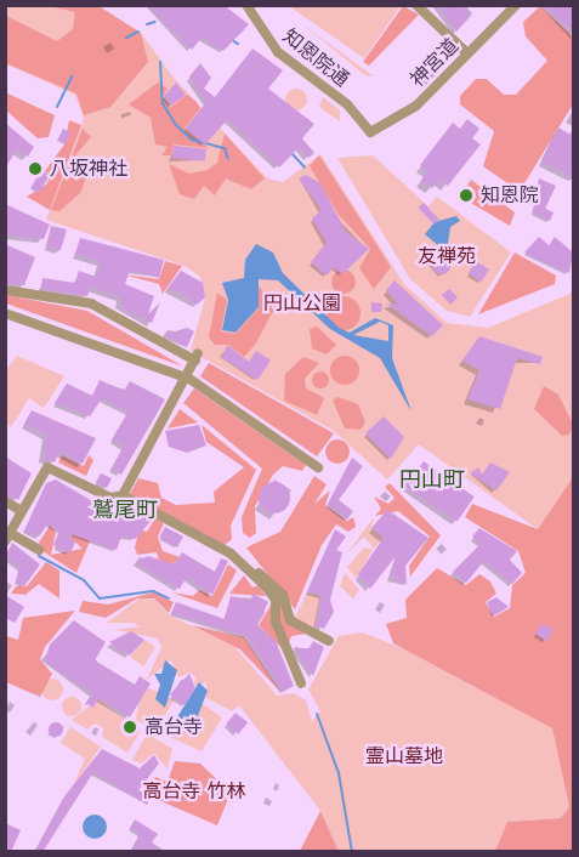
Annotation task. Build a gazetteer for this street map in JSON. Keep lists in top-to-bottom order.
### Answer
{
  "streets": {
    "street": ["知恩院通", "神宮道"]
  },
  "crossings": [
    ["知恩院通", "神宮道"]
  ],
  "districts": ["円山町", "鷲尾町"],
  "parks": [
    "友禅苑",
    "円山公園",
    "霊山墓地",
    "高台寺 竹林"
  ],
  "places": ["八坂神社", "知恩院", "高台寺"]
}
